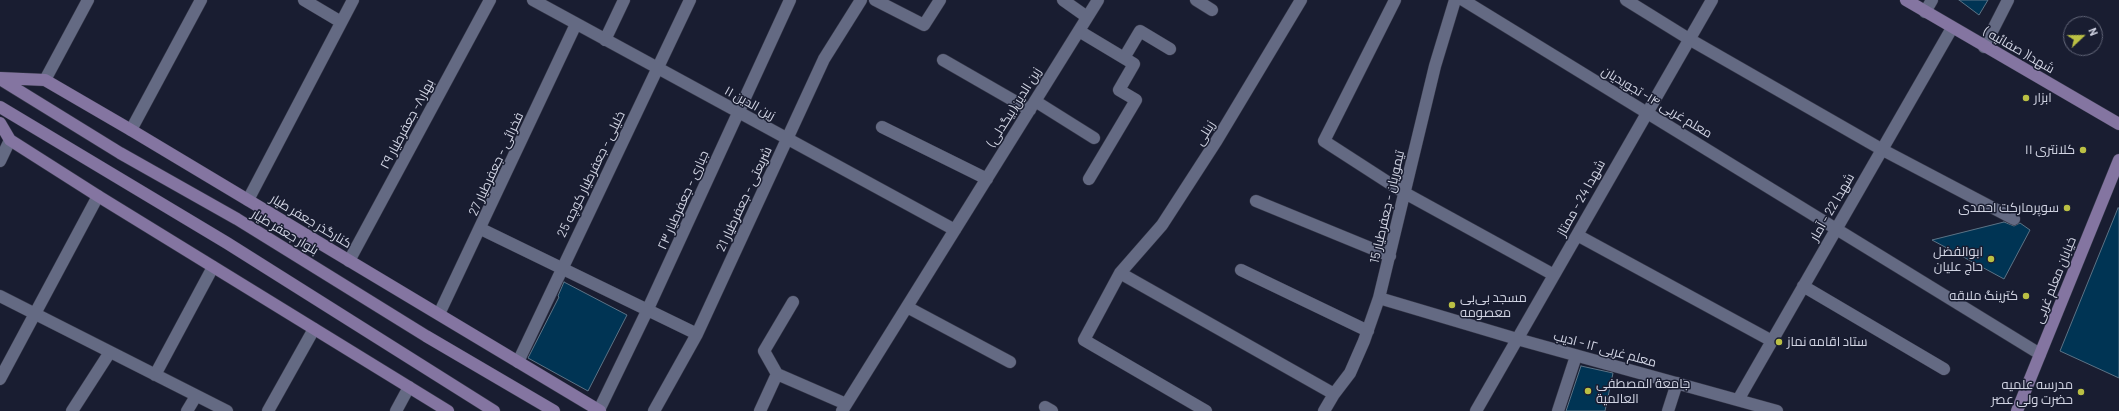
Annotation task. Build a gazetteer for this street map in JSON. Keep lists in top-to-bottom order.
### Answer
{
  "streets": {
    "main road": [
      "شهدا( صفائیه )",
      "کنارگذر جعفر طیار",
      "بلوار جعفر طیار",
      "خیابان معلم غربی"
    ],
    "street": [
      "معلم غربی ۱۴- تجویدیان",
      "زین الدین ۱۱",
      "زین الدین(بیگدلی)",
      "بهار۸- جعفرطیار ۲۹",
      "زینلی",
      "فخرائی - جعفرطیار 27",
      "خلیلی - جعفرطیار کوچه 25",
      "شهدا 24 - ممتاز",
      "شریعتی - جعفرطیار 21",
      "جباری - جعفرطیار ۲۳",
      "تیموریان - جعفرطیار 15",
      "شهدا 22 - آمار",
      "معلم غربی ۱۲ - ادیب"
    ]
  },
  "crossings": [
    ["شهدا( صفائیه )", "شهدا 22 - آمار"],
    ["معلم غربی ۱۴- تجویدیان", "شهدا 24 - ممتاز"],
    ["معلم غربی ۱۴- تجویدیان", "شهدا 22 - آمار"],
    ["معلم غربی ۱۴- تجویدیان", "خیابان معلم غربی"],
    ["زین الدین ۱۱", "زین الدین(بیگدلی)"],
    ["زین الدین ۱۱", "فخرائی - جعفرطیار 27"],
    ["زین الدین ۱۱", "خلیلی - جعفرطیار کوچه 25"],
    ["زین الدین ۱۱", "شریعتی - جعفرطیار 21"],
    ["زین الدین ۱۱", "جباری - جعفرطیار ۲۳"],
    ["بهار۸- جعفرطیار ۲۹", "کنارگذر جعفر طیار"],
    ["فخرائی - جعفرطیار 27", "کنارگذر جعفر طیار"],
    ["خلیلی - جعفرطیار کوچه 25", "کنارگذر جعفر طیار"],
    ["شهدا 24 - ممتاز", "معلم غربی ۱۲ - ادیب"],
    ["جباری - جعفرطیار ۲۳", "کنارگذر جعفر طیار"],
    ["تیموریان - جعفرطیار 15", "معلم غربی ۱۲ - ادیب"],
    ["شهدا 22 - آمار", "معلم غربی ۱۲ - ادیب"],
    ["کنارگذر جعفر طیار", "بلوار جعفر طیار"]
  ],
  "places": [
    "ابزار",
    "کلانتری ۱۱",
    "سوپرمارکت احمدی",
    "ابوالفضل حاج علیان",
    "کترینگ ملاقه",
    "مسجد بی‌بی معصومه",
    "ستاد اقامه نماز",
    "جامعة المصطفی العالمیة",
    "مدرسه علمیه حضرت ولی عصر"
  ],
  "north": "right"
}
